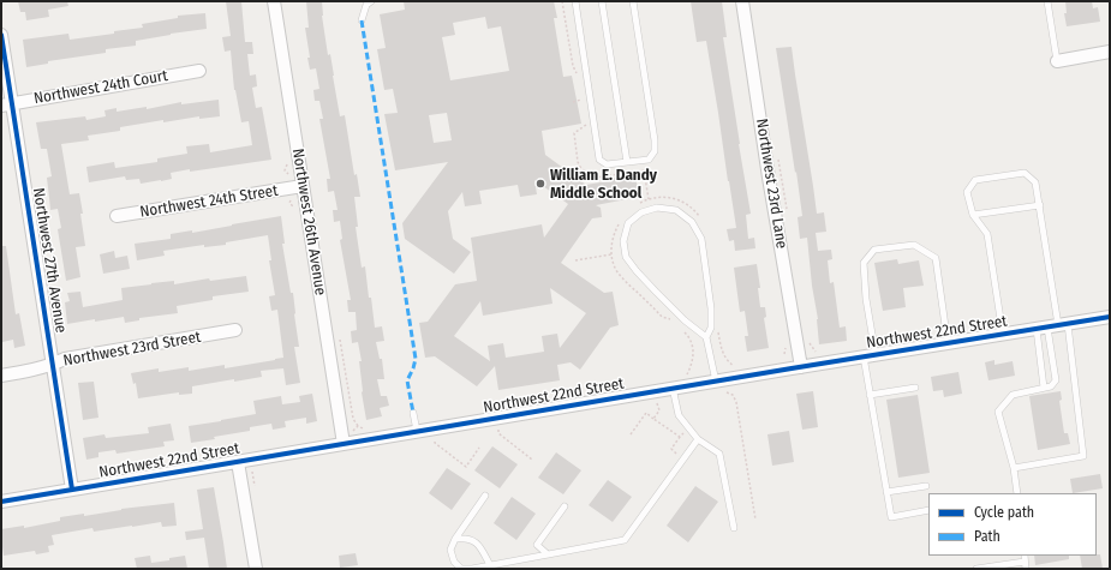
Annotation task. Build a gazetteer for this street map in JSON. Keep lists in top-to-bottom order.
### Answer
{
  "streets": {
    "street": [
      "Northwest 24th Court",
      "Northwest 23rd Lane",
      "Northwest 24th Street",
      "Northwest 26th Avenue",
      "Northwest 27th Avenue",
      "Northwest 22nd Street",
      "Northwest 23rd Street"
    ]
  },
  "crossings": [
    ["Northwest 24th Court", "Northwest 27th Avenue"],
    ["Northwest 23rd Lane", "Northwest 22nd Street"],
    ["Northwest 24th Street", "Northwest 26th Avenue"],
    ["Northwest 26th Avenue", "Northwest 22nd Street"],
    ["Northwest 27th Avenue", "Northwest 22nd Street"],
    ["Northwest 27th Avenue", "Northwest 23rd Street"]
  ],
  "places": ["William E. Dandy Middle School"],
  "legend": ["Cycle path", "Path"]
}
